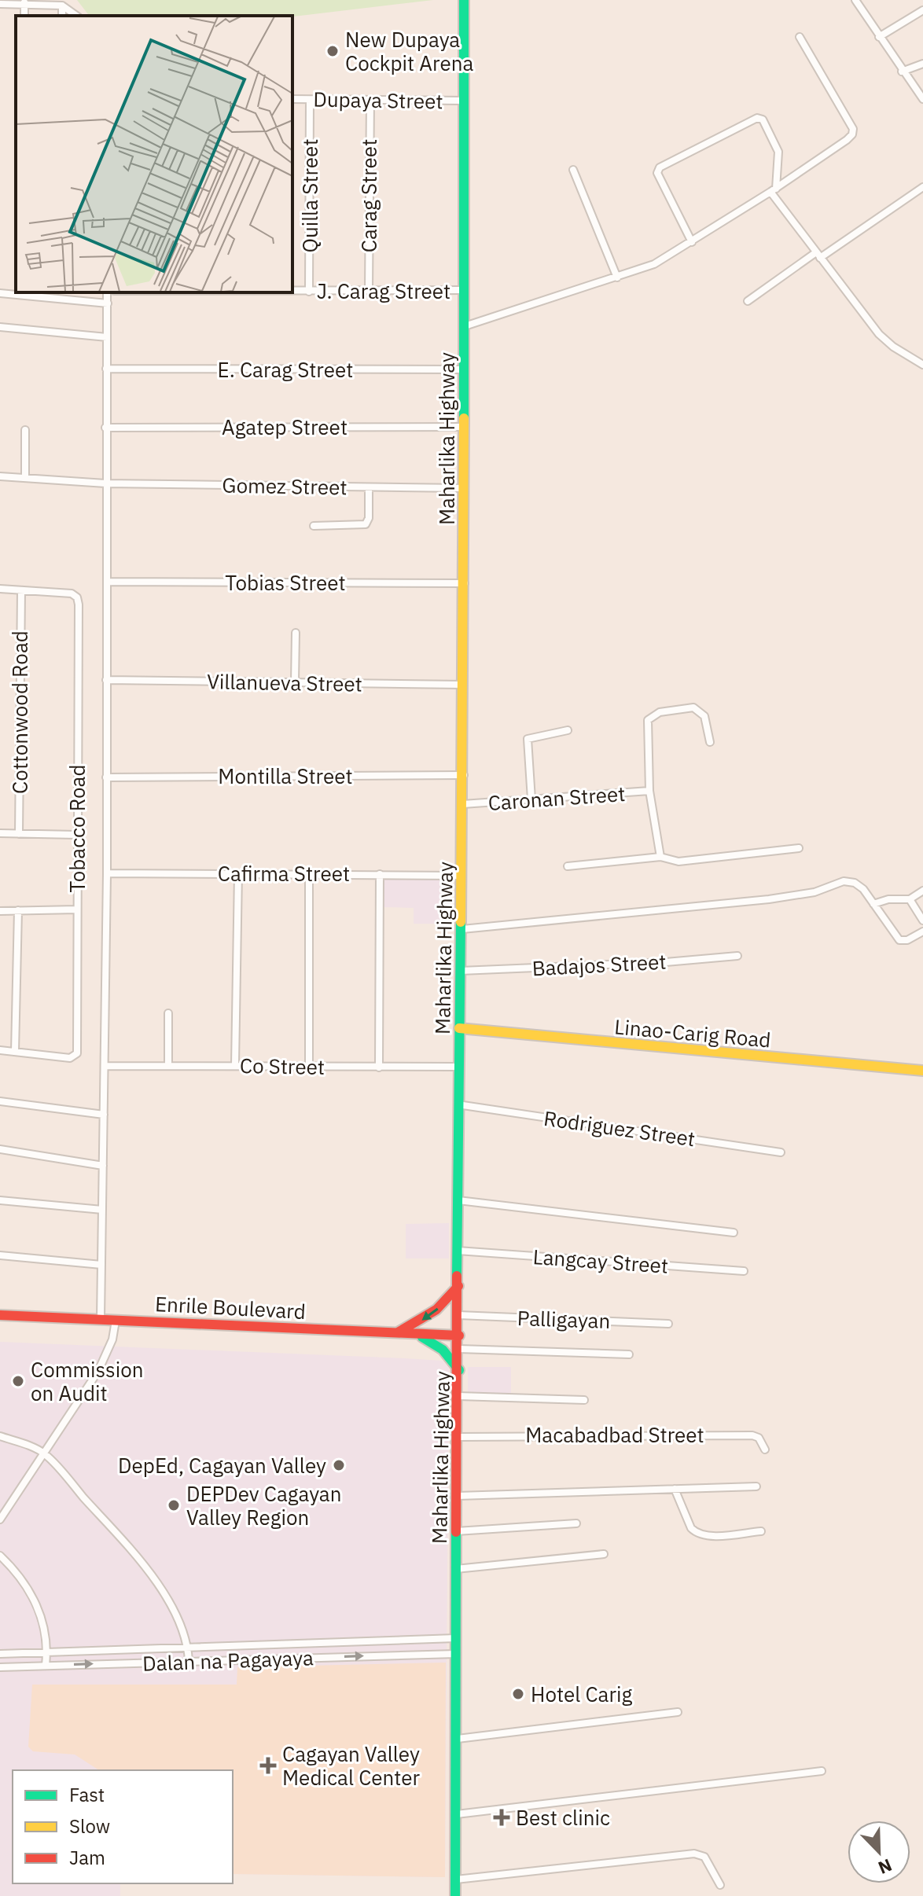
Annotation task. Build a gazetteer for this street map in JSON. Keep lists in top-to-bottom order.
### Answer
{
  "streets": {
    "main road": ["Maharlika Highway", "Linao-Carig Road", "Enrile Boulevard"],
    "street": [
      "Dupaya Street",
      "Quilla Street",
      "Carag Street",
      "J. Carag Street",
      "E. Carag Street",
      "Agatep Street",
      "Gomez Street",
      "Tobias Street",
      "Villanueva Street",
      "Cottonwood Road",
      "Montilla Street",
      "Caronan Street",
      "Tobacco Road",
      "Cafirma Street",
      "Badajos Street",
      "Co Street",
      "Rodriguez Street",
      "Langcay Street",
      "Palligayan",
      "Macabadbad Street",
      "Dalan na Pagayaya"
    ]
  },
  "crossings": [
    ["Dupaya Street", "Quilla Street"],
    ["Dupaya Street", "Carag Street"],
    ["Dupaya Street", "Maharlika Highway"],
    ["Quilla Street", "J. Carag Street"],
    ["Carag Street", "J. Carag Street"],
    ["J. Carag Street", "Maharlika Highway"],
    ["E. Carag Street", "Maharlika Highway"],
    ["Agatep Street", "Maharlika Highway"],
    ["Maharlika Highway", "Gomez Street"],
    ["Maharlika Highway", "Tobias Street"],
    ["Maharlika Highway", "Villanueva Street"],
    ["Maharlika Highway", "Montilla Street"],
    ["Maharlika Highway", "Caronan Street"],
    ["Maharlika Highway", "Cafirma Street"],
    ["Maharlika Highway", "Badajos Street"],
    ["Maharlika Highway", "Linao-Carig Road"],
    ["Maharlika Highway", "Co Street"],
    ["Maharlika Highway", "Rodriguez Street"],
    ["Maharlika Highway", "Langcay Street"],
    ["Maharlika Highway", "Enrile Boulevard"],
    ["Maharlika Highway", "Palligayan"],
    ["Maharlika Highway", "Macabadbad Street"],
    ["Maharlika Highway", "Dalan na Pagayaya"],
    ["Cottonwood Road", "Tobacco Road"]
  ],
  "places": {
    "other": [
      "New Dupaya Cockpit Arena",
      "Commission on Audit",
      "DepEd, Cagayan Valley",
      "DEPDev Cagayan Valley Region",
      "Hotel Carig"
    ],
    "health": ["Cagayan Valley Medical Center", "Best clinic"]
  },
  "legend": ["Fast", "Slow", "Jam"],
  "north": "bottom right"
}
